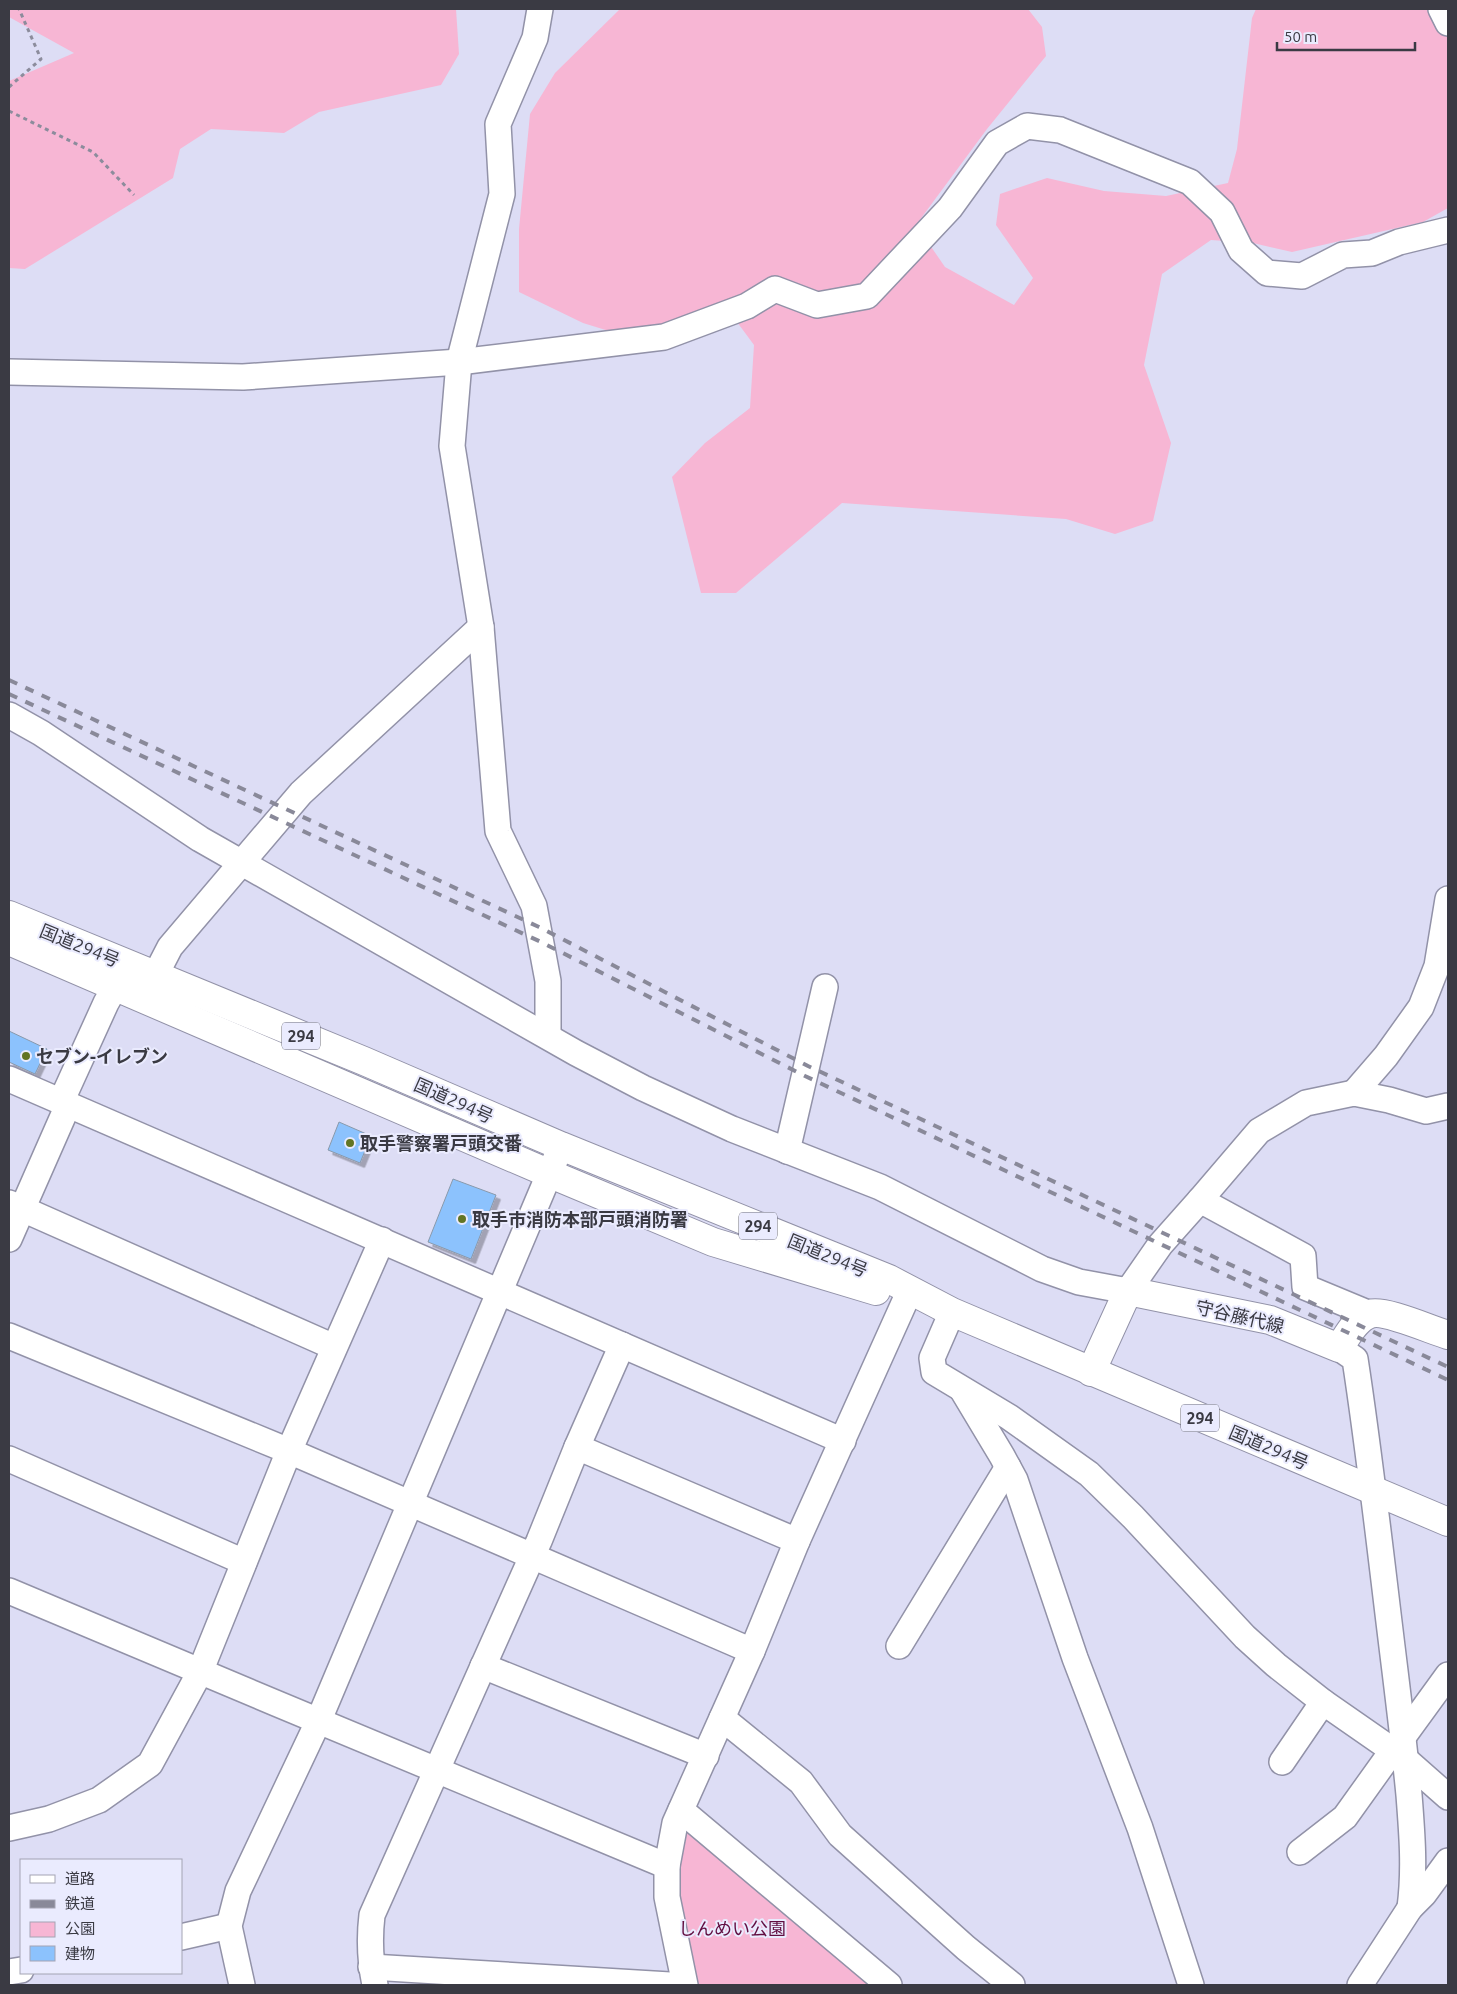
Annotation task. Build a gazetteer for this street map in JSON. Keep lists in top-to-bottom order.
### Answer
{
  "streets": {
    "main road": ["国道294号", "294", "守谷藤代線"]
  },
  "parks": ["しんめい公園"],
  "places": ["セブン-イレブン", "取手警察署戸頭交番", "取手市消防本部戸頭消防署"],
  "legend": [
    "道路",
    "鉄道",
    "公園",
    "建物"
  ],
  "scale_bar": "50 m"
}
